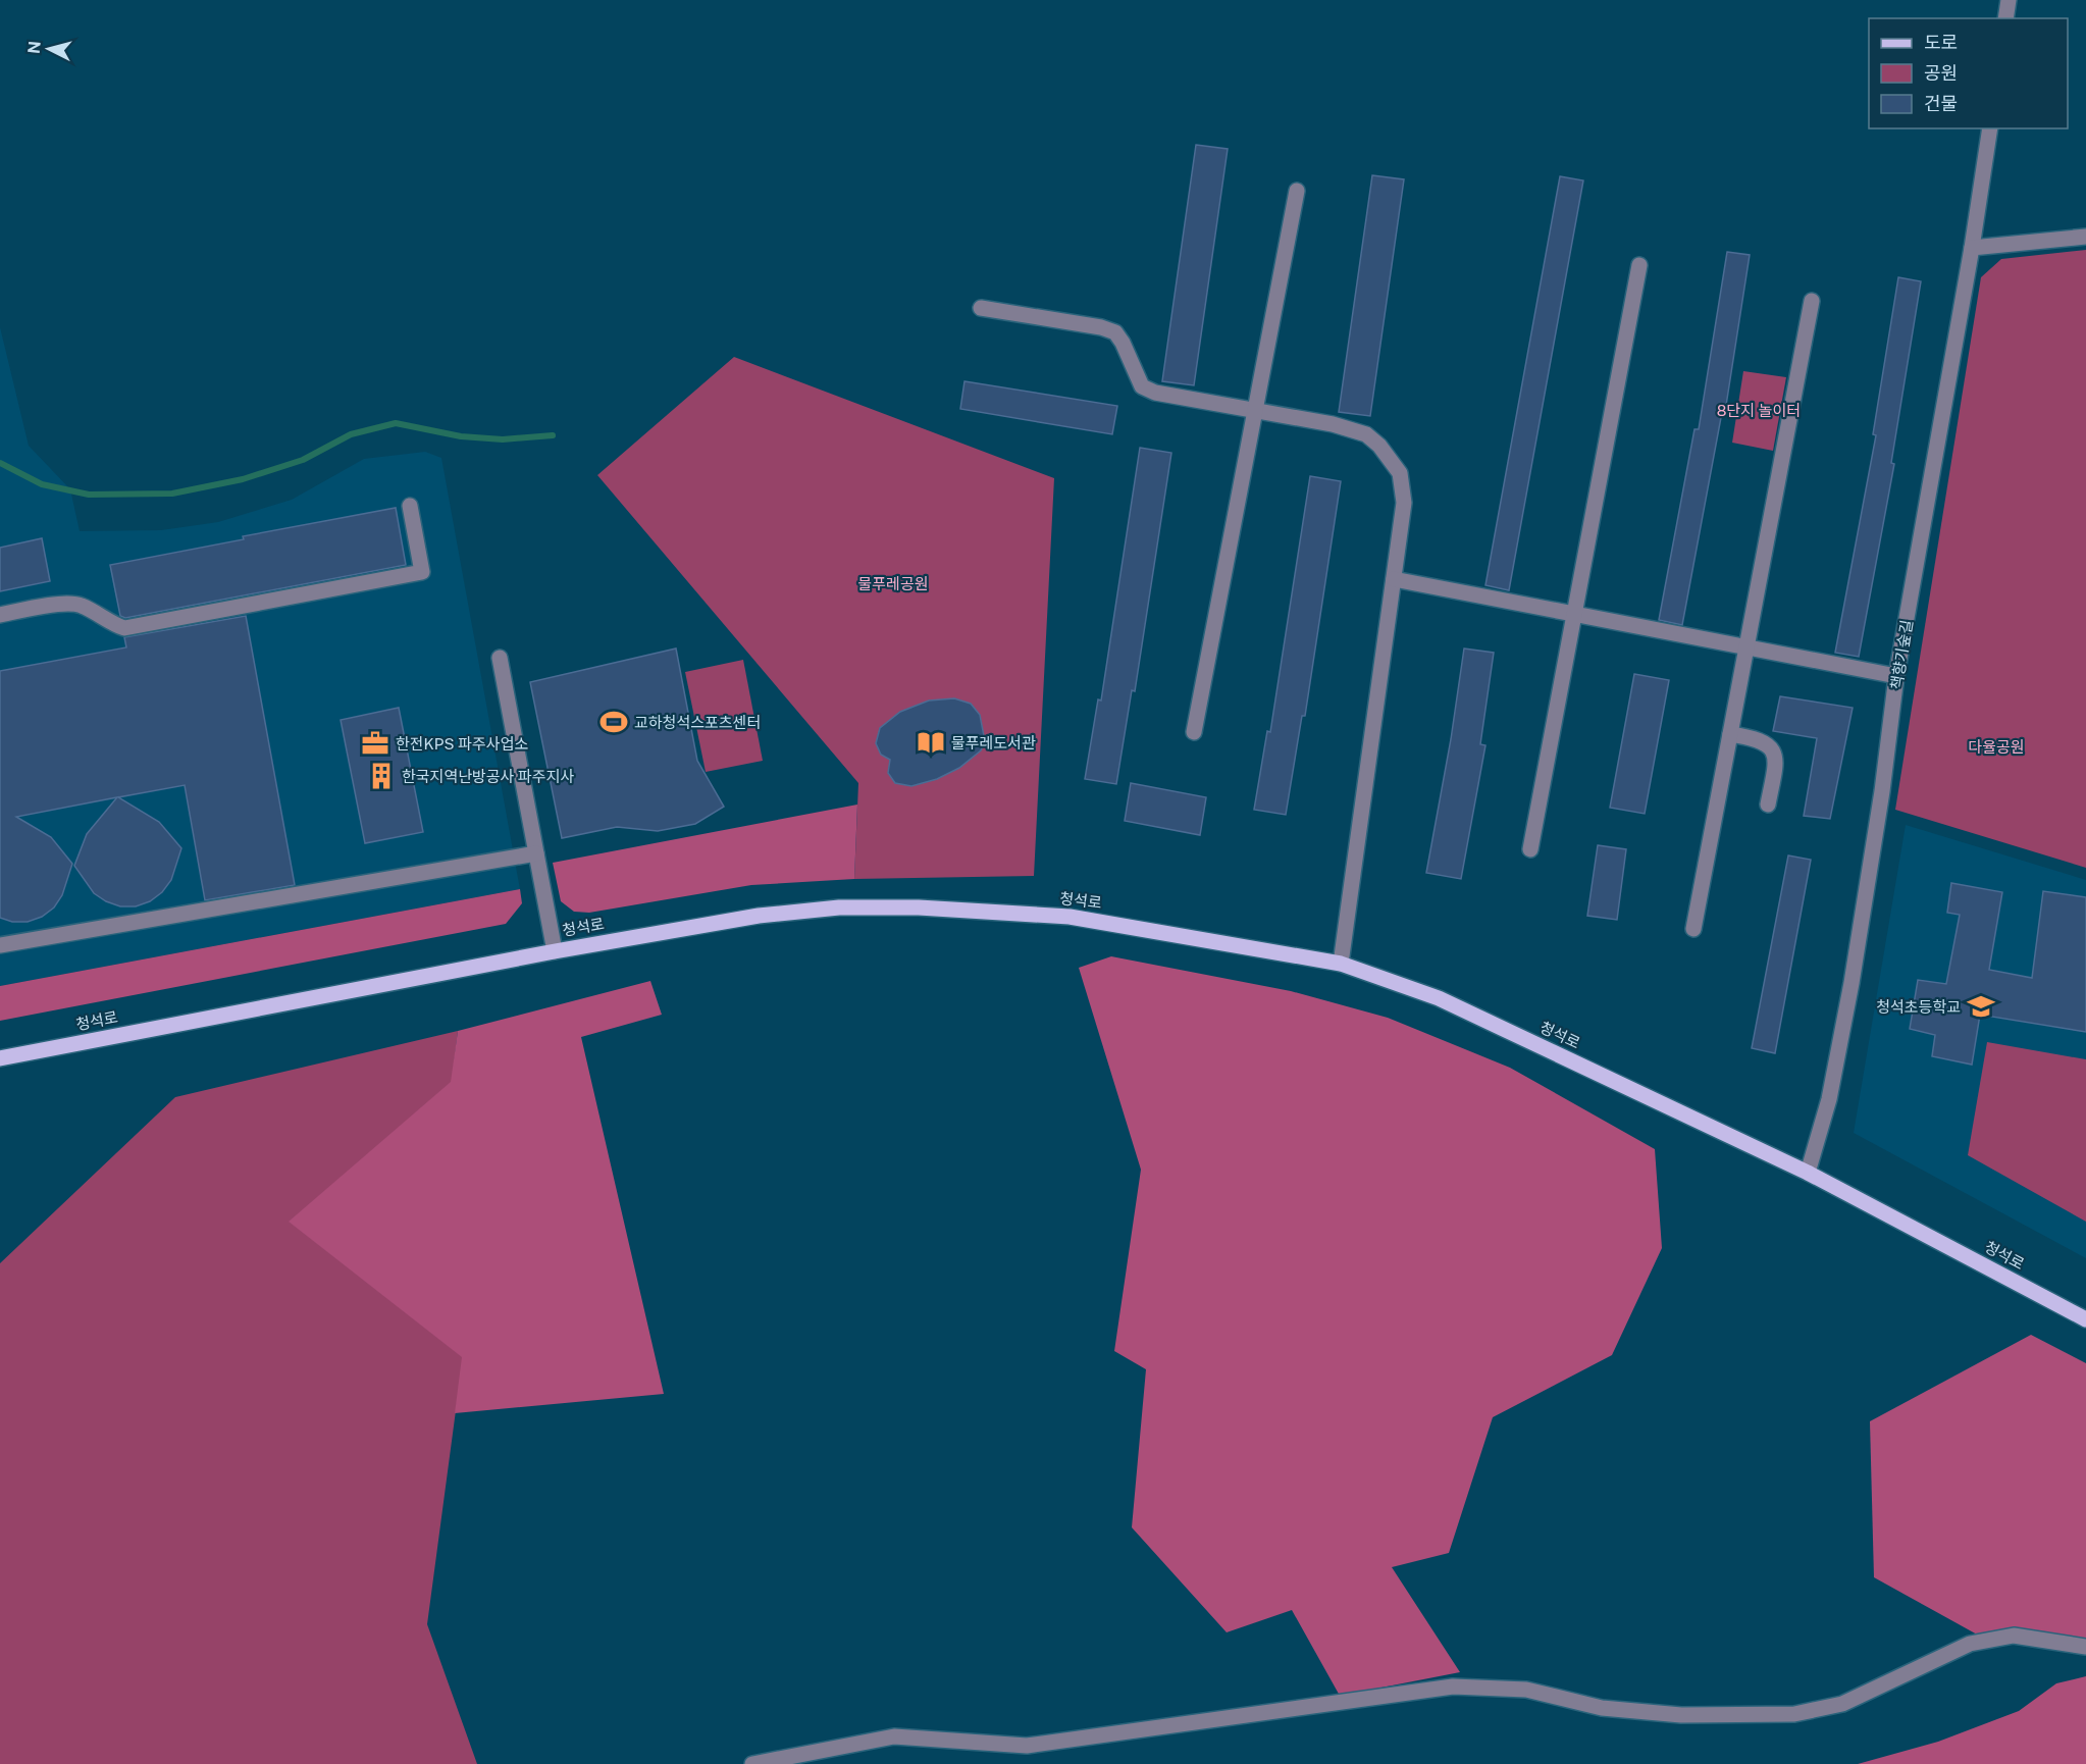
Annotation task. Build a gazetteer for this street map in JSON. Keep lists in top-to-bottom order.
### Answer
{
  "streets": {
    "main road": ["청석로"],
    "street": ["책향기숲길"]
  },
  "crossings": [
    ["책향기숲길", "청석로"]
  ],
  "parks": ["8단지 놀이터", "물푸레공원", "다율공원"],
  "places": {
    "sports": ["교하청석스포츠센터"],
    "library": ["물푸레도서관"],
    "office": ["한전KPS 파주사업소"],
    "building": ["한국지역난방공사 파주지사"],
    "school or university": ["청석초등학교"]
  },
  "legend": ["도로", "공원", "건물"],
  "north": "left"
}
